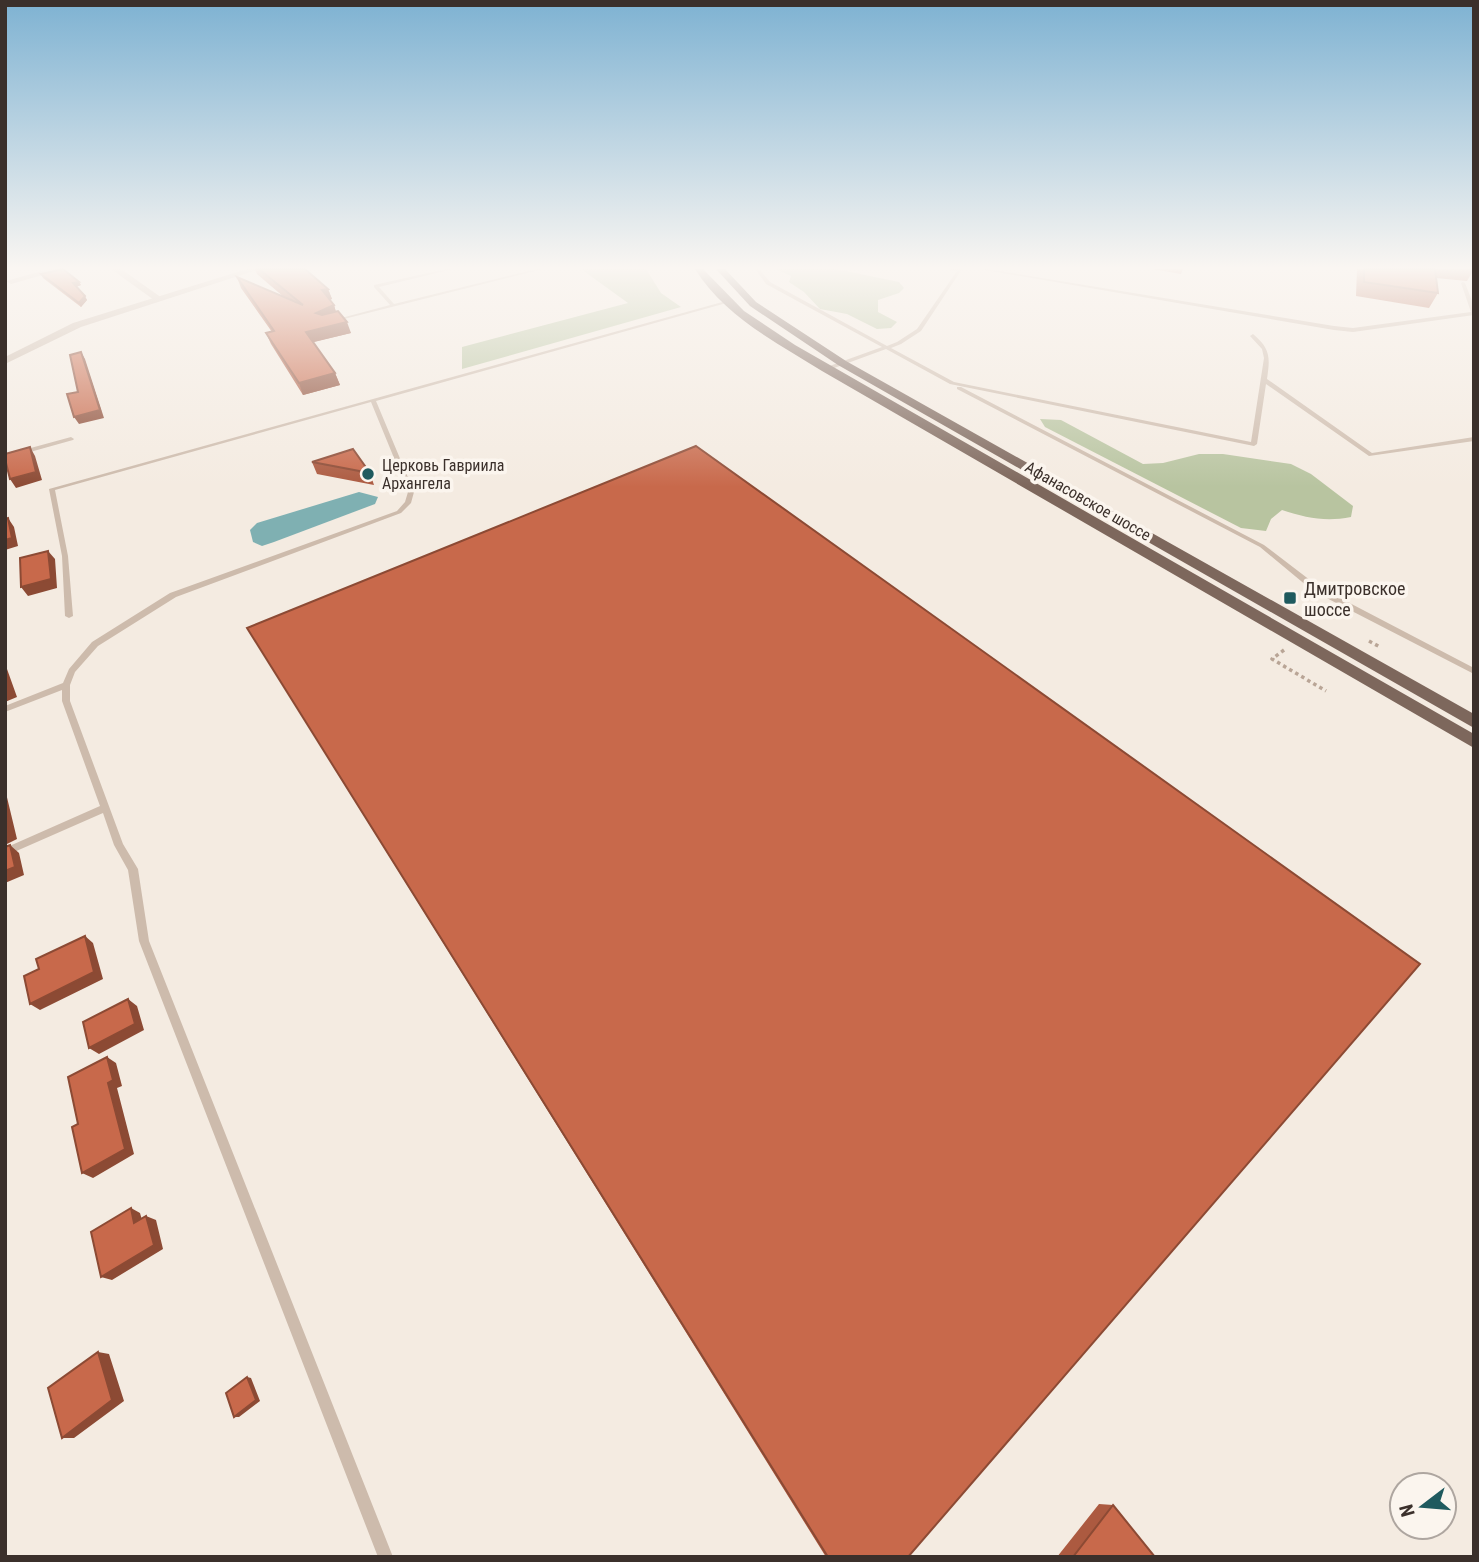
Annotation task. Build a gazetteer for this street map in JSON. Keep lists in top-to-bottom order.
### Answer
{
  "streets": {
    "main road": ["Афанасовское шоссе"]
  },
  "places": {
    "other": ["Церковь Гавриила Архангела"],
    "transit": ["Дмитровское шоссе"]
  },
  "north": "left"
}
